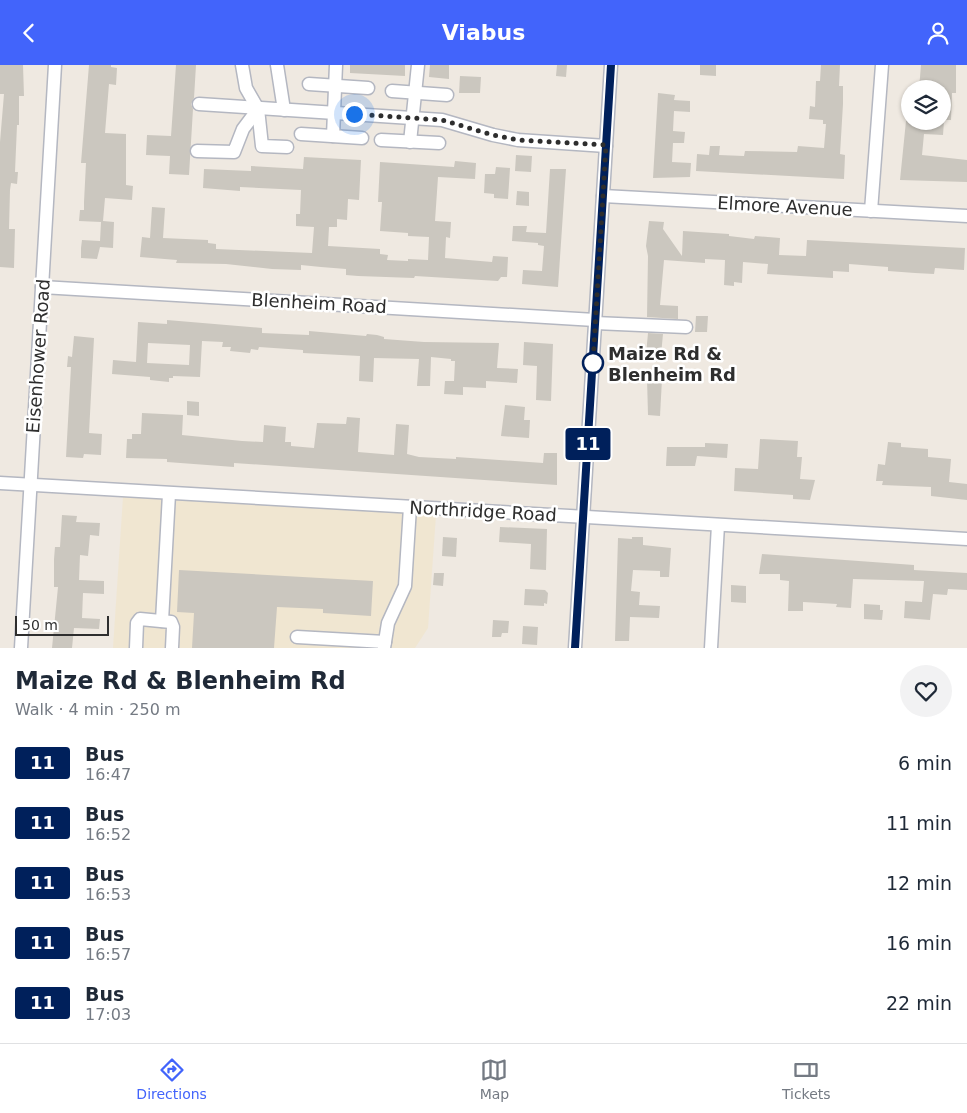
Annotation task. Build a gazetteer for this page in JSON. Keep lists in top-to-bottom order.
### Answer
{
  "streets": {
    "street": [
      "Elmore Avenue",
      "Blenheim Road",
      "Eisenhower Road",
      "Northridge Road"
    ]
  },
  "crossings": [
    ["Blenheim Road", "Eisenhower Road"],
    ["Eisenhower Road", "Northridge Road"]
  ],
  "places": ["Maize Rd & Blenheim Rd"],
  "lines": ["bus line 11"],
  "scale_bar": "50 m",
  "page": {
    "header": "Viabus",
    "on_map": "11",
    "scale": "50 m",
    "heading": ["Maize Rd & Blenheim Rd", "Walk · 4 min · 250 m"],
    "list": [
      {
        "mark": "11",
        "name": "Bus",
        "note": "16:47",
        "value": "6 min"
      },
      {
        "mark": "11",
        "name": "Bus",
        "note": "16:52",
        "value": "11 min"
      },
      {
        "mark": "11",
        "name": "Bus",
        "note": "16:53",
        "value": "12 min"
      },
      {
        "mark": "11",
        "name": "Bus",
        "note": "16:57",
        "value": "16 min"
      },
      {
        "mark": "11",
        "name": "Bus",
        "note": "17:03",
        "value": "22 min"
      }
    ],
    "tabs": ["Directions", "Map", "Tickets"]
  }
}
